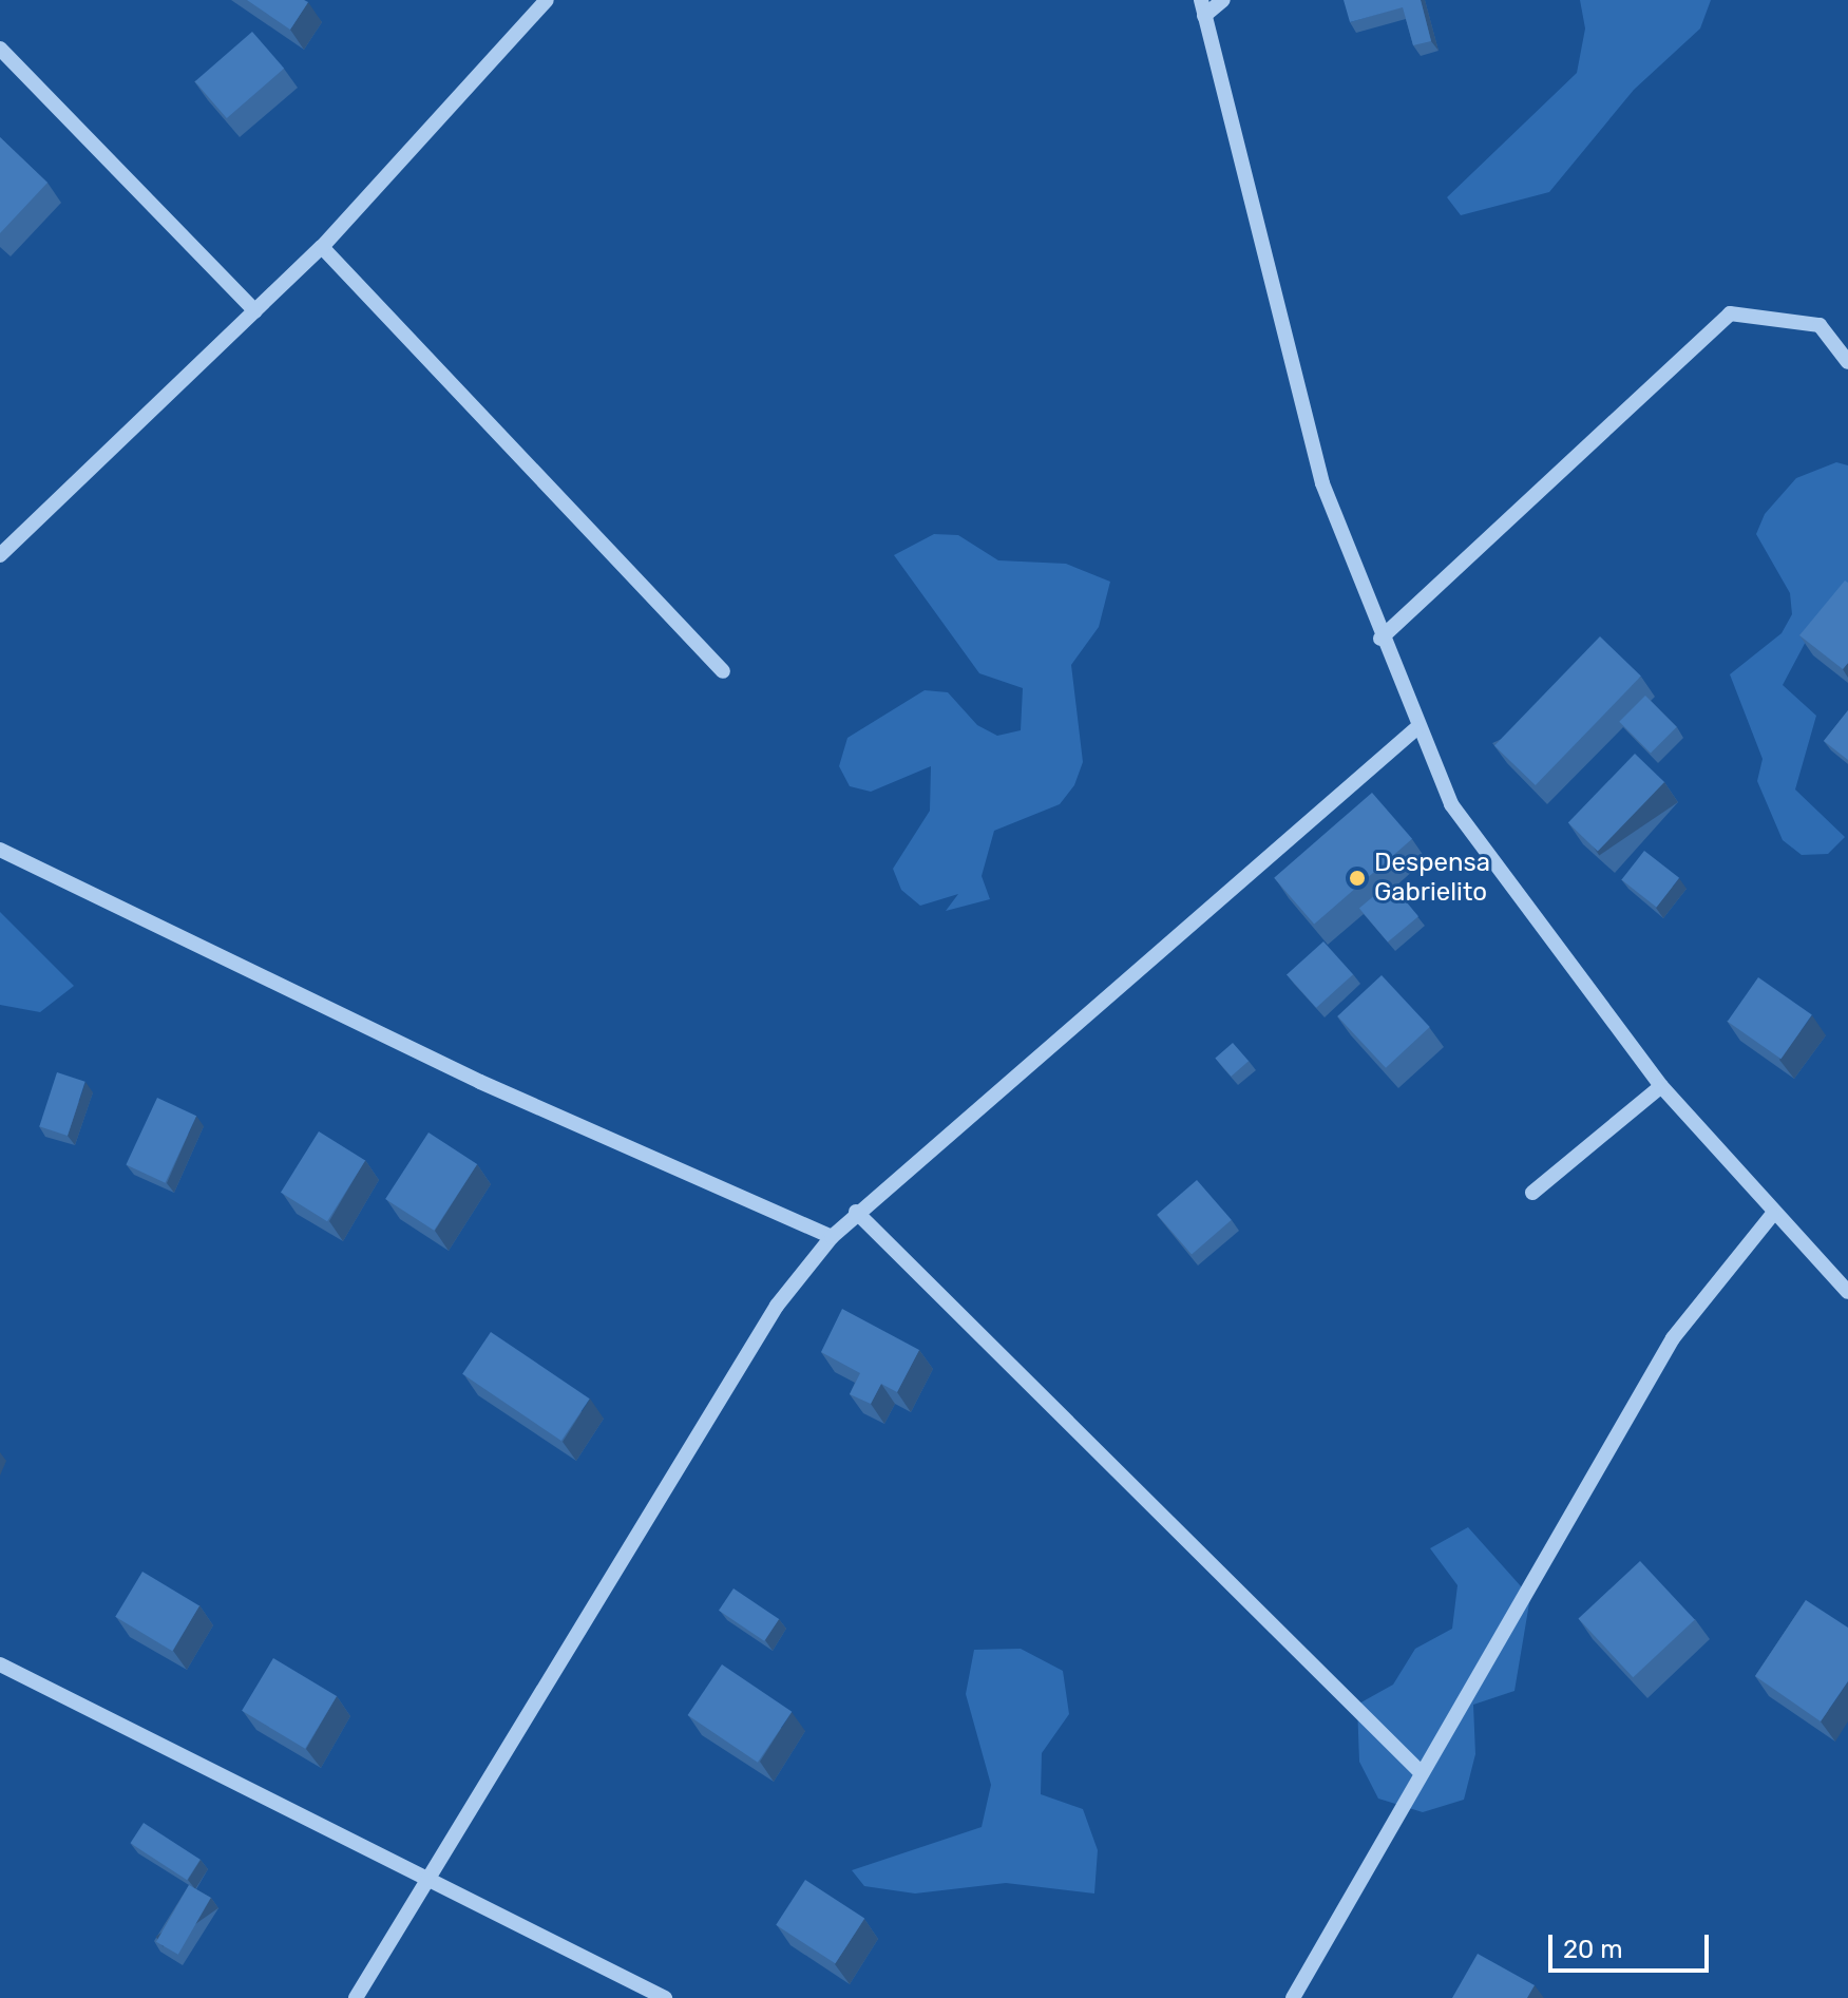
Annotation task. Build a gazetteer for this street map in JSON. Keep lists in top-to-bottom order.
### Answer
{
  "places": ["Despensa Gabrielito"],
  "scale_bar": "20 m"
}
